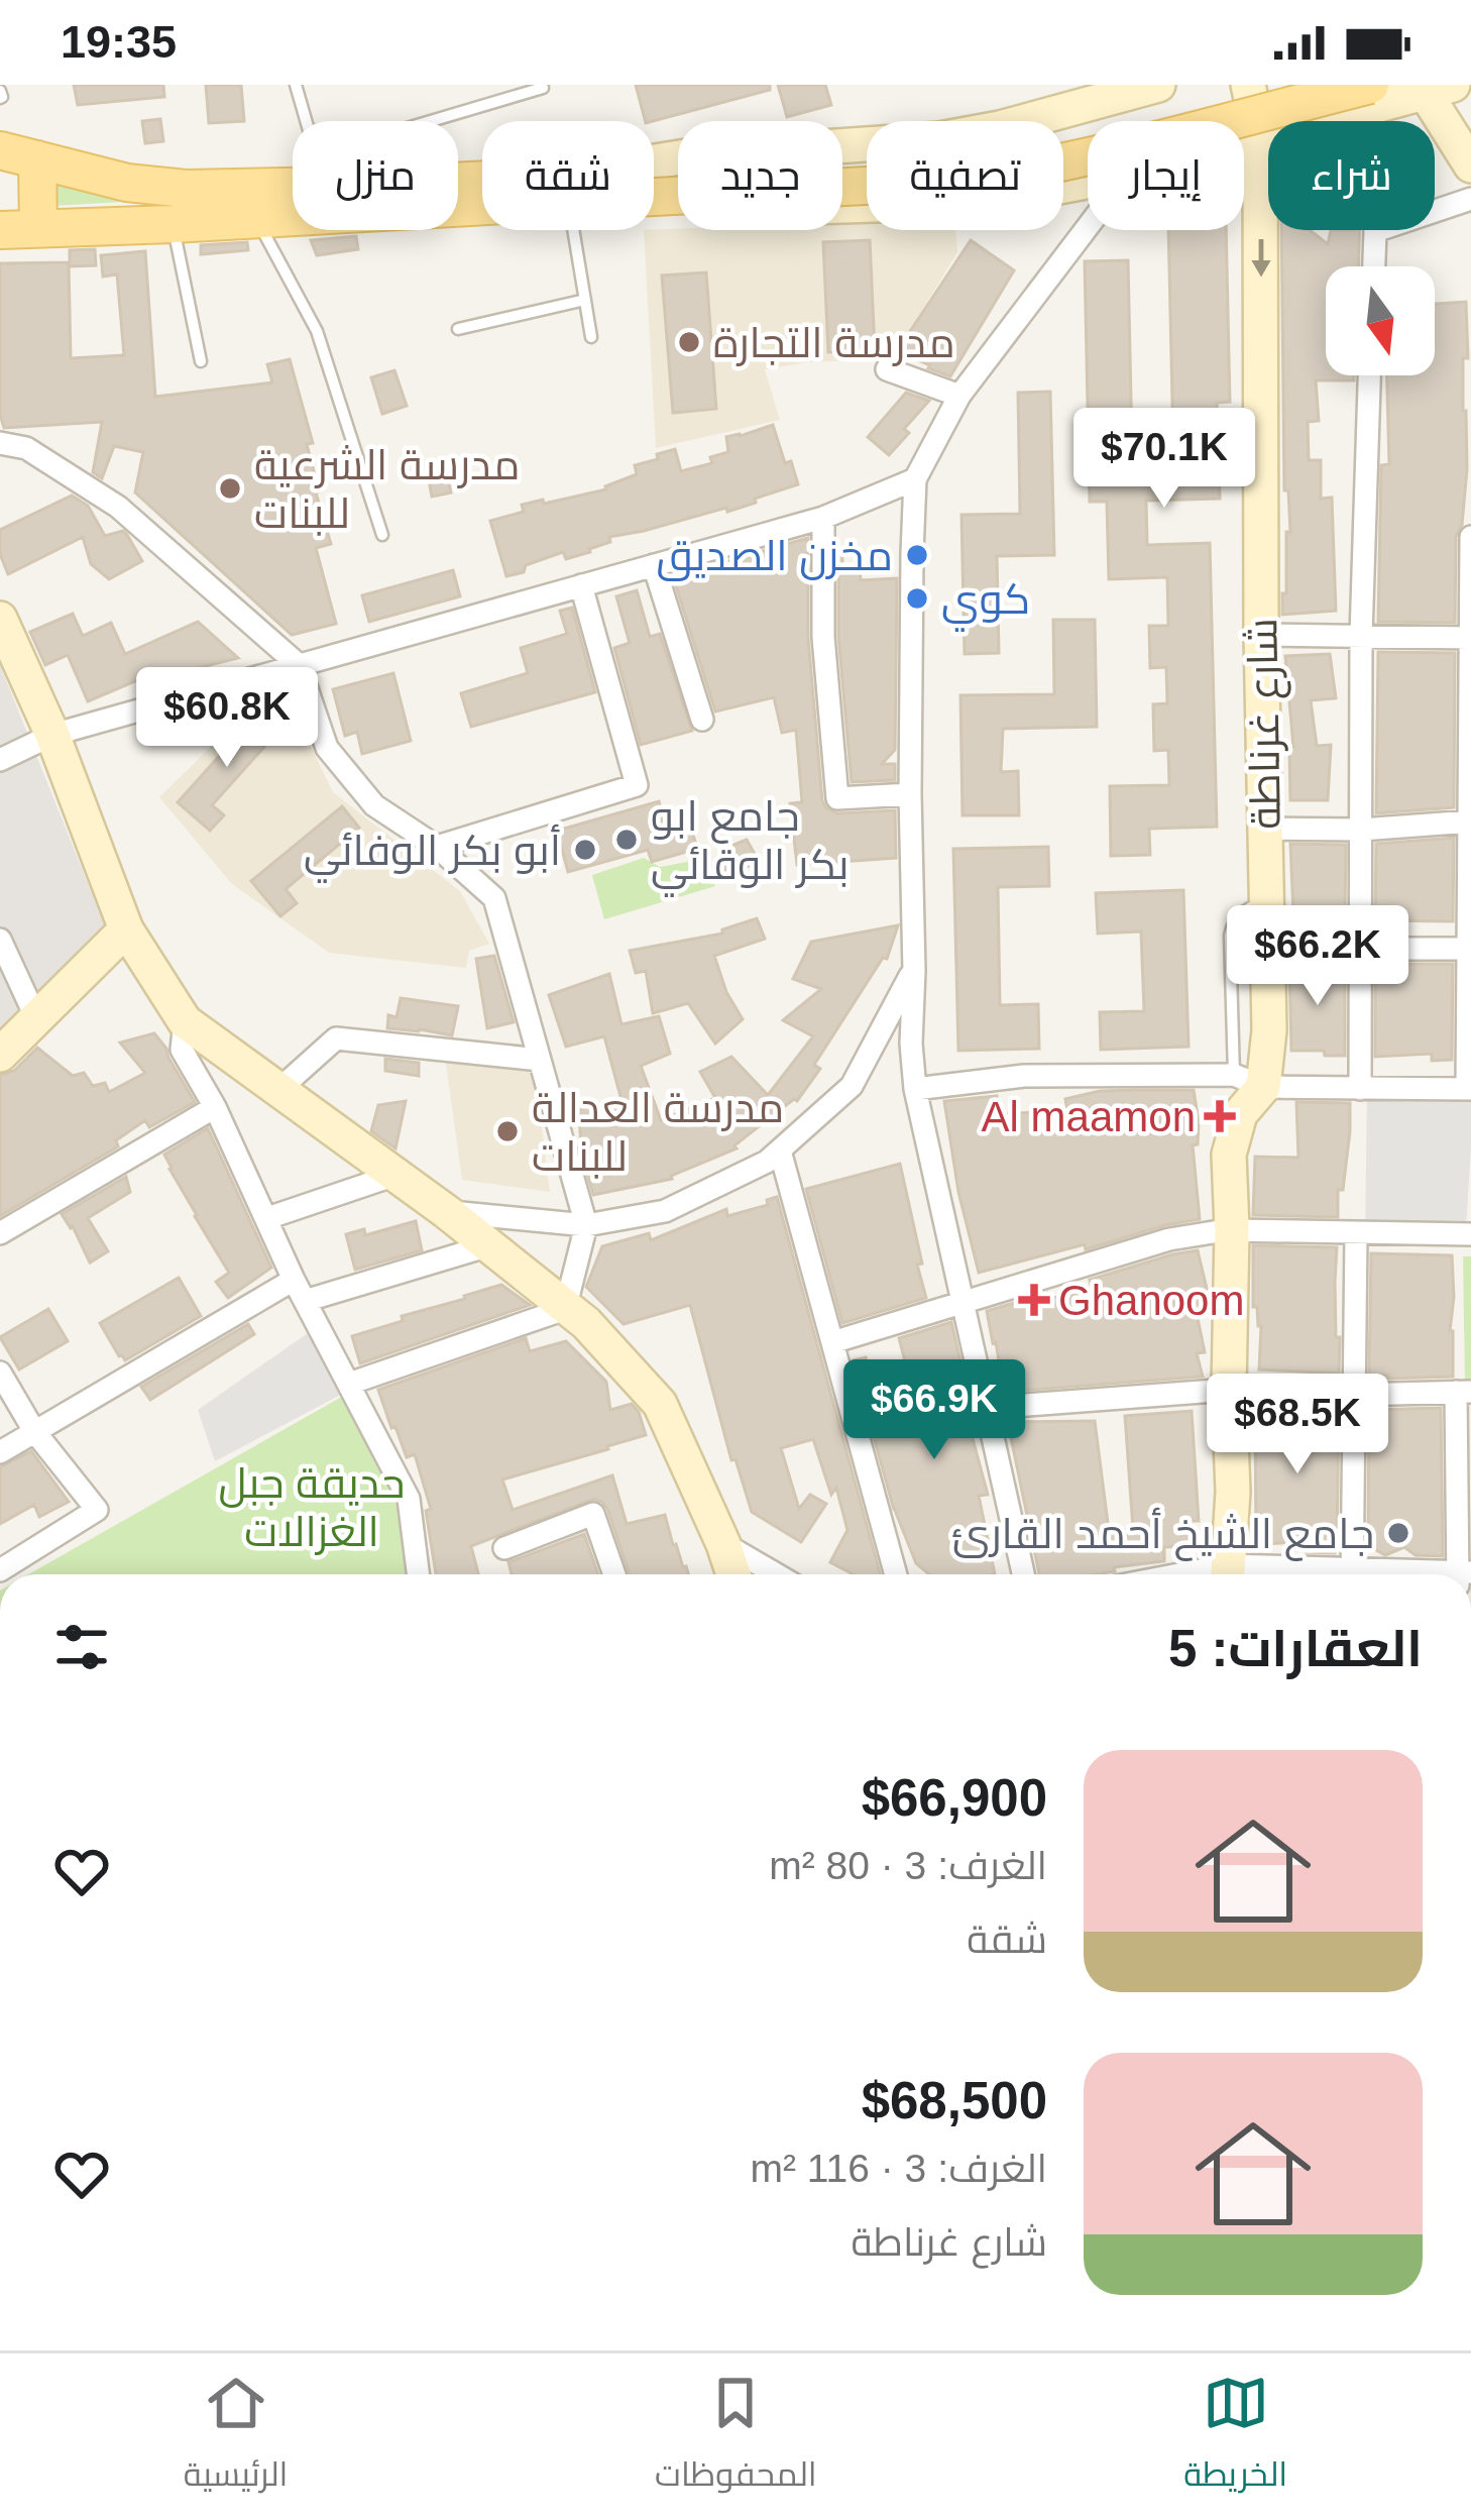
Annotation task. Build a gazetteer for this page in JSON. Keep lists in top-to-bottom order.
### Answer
{
  "streets": {
    "main road": ["شارع غرناطة"]
  },
  "parks": ["حديقة جبل الغزالات"],
  "places": {
    "other": [
      "مدرسة التجارة",
      "مدرسة الشرعية للبنات",
      "مخزن الصديق",
      "كوي",
      "جامع ابو بكر الوقائي",
      "أبو بكر الوفائي",
      "مدرسة العدالة للبنات",
      "جامع الشيخ أحمد القارئ"
    ],
    "health": ["Al maamon", "Ghanoom"]
  },
  "north": "bottom",
  "page": {
    "status": "19:35",
    "chip": [
      "شراء",
      "إيجار",
      "تصفية",
      "جديد",
      "شقة",
      "منزل"
    ],
    "price": [
      "$70.1K",
      "$60.8K",
      "$66.2K",
      "$66.9K",
      "$68.5K"
    ],
    "heading": "العقارات: 5",
    "list": [
      {
        "name": "$66,900",
        "note": "الغرف: 3 · 80 m² · شقة"
      },
      {
        "name": "$68,500",
        "note": "الغرف: 3 · 116 m² · شارع غرناطة"
      }
    ],
    "tabs": ["الخريطة", "المحفوظات", "الرئيسية"]
  }
}
